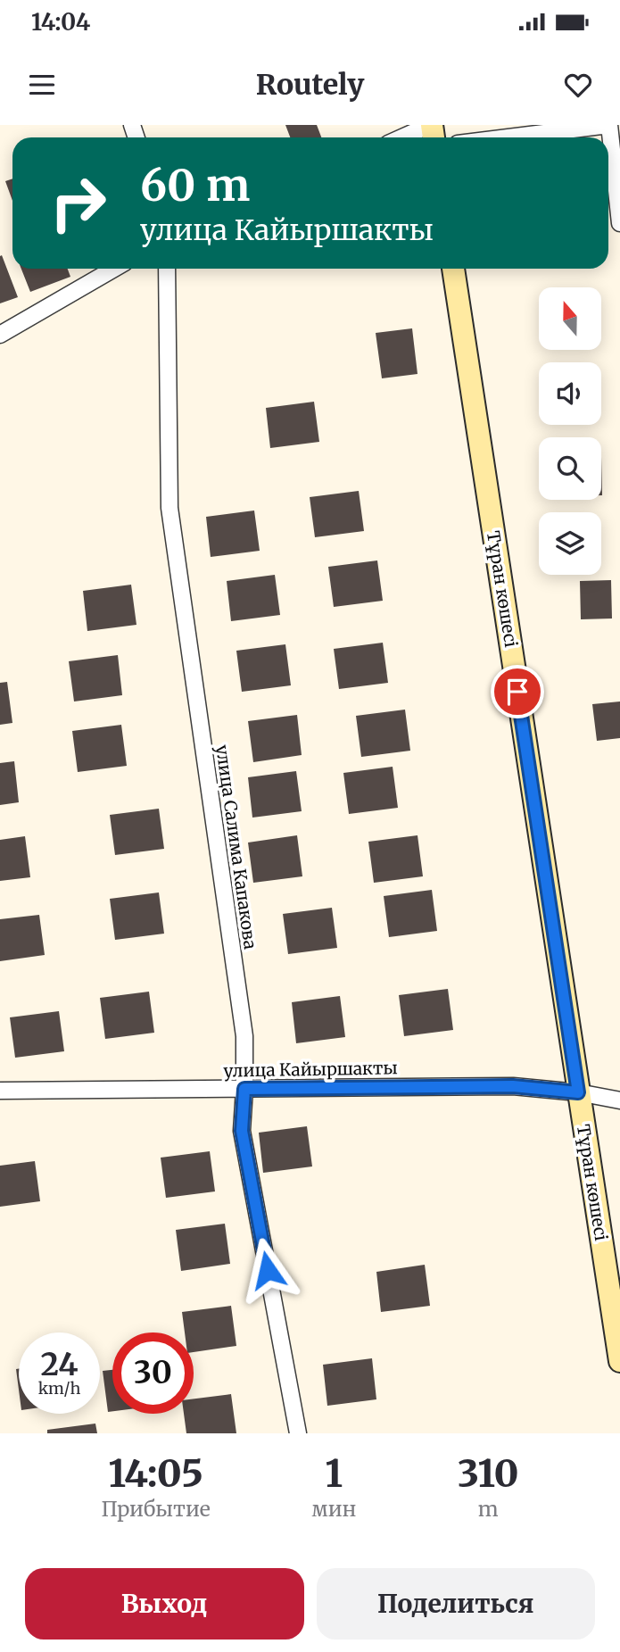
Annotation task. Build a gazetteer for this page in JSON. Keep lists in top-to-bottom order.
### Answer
{
  "streets": {
    "street": ["Тұран көшесі", "улица Салима Капакова", "улица Кайыршакты"]
  },
  "crossings": [
    ["Тұран көшесі", "улица Кайыршакты"],
    ["улица Салима Капакова", "улица Кайыршакты"]
  ],
  "north": "top",
  "page": {
    "status": "14:04",
    "header": "Routely",
    "turn": ["60 m", "улица Кайыршакты"],
    "speed": "24 km/h",
    "limit": "30",
    "eta": [
      "14:05",
      "Прибытие",
      "1",
      "мин",
      "310",
      "m"
    ],
    "buttons": ["Выход", "Поделиться"]
  }
}
